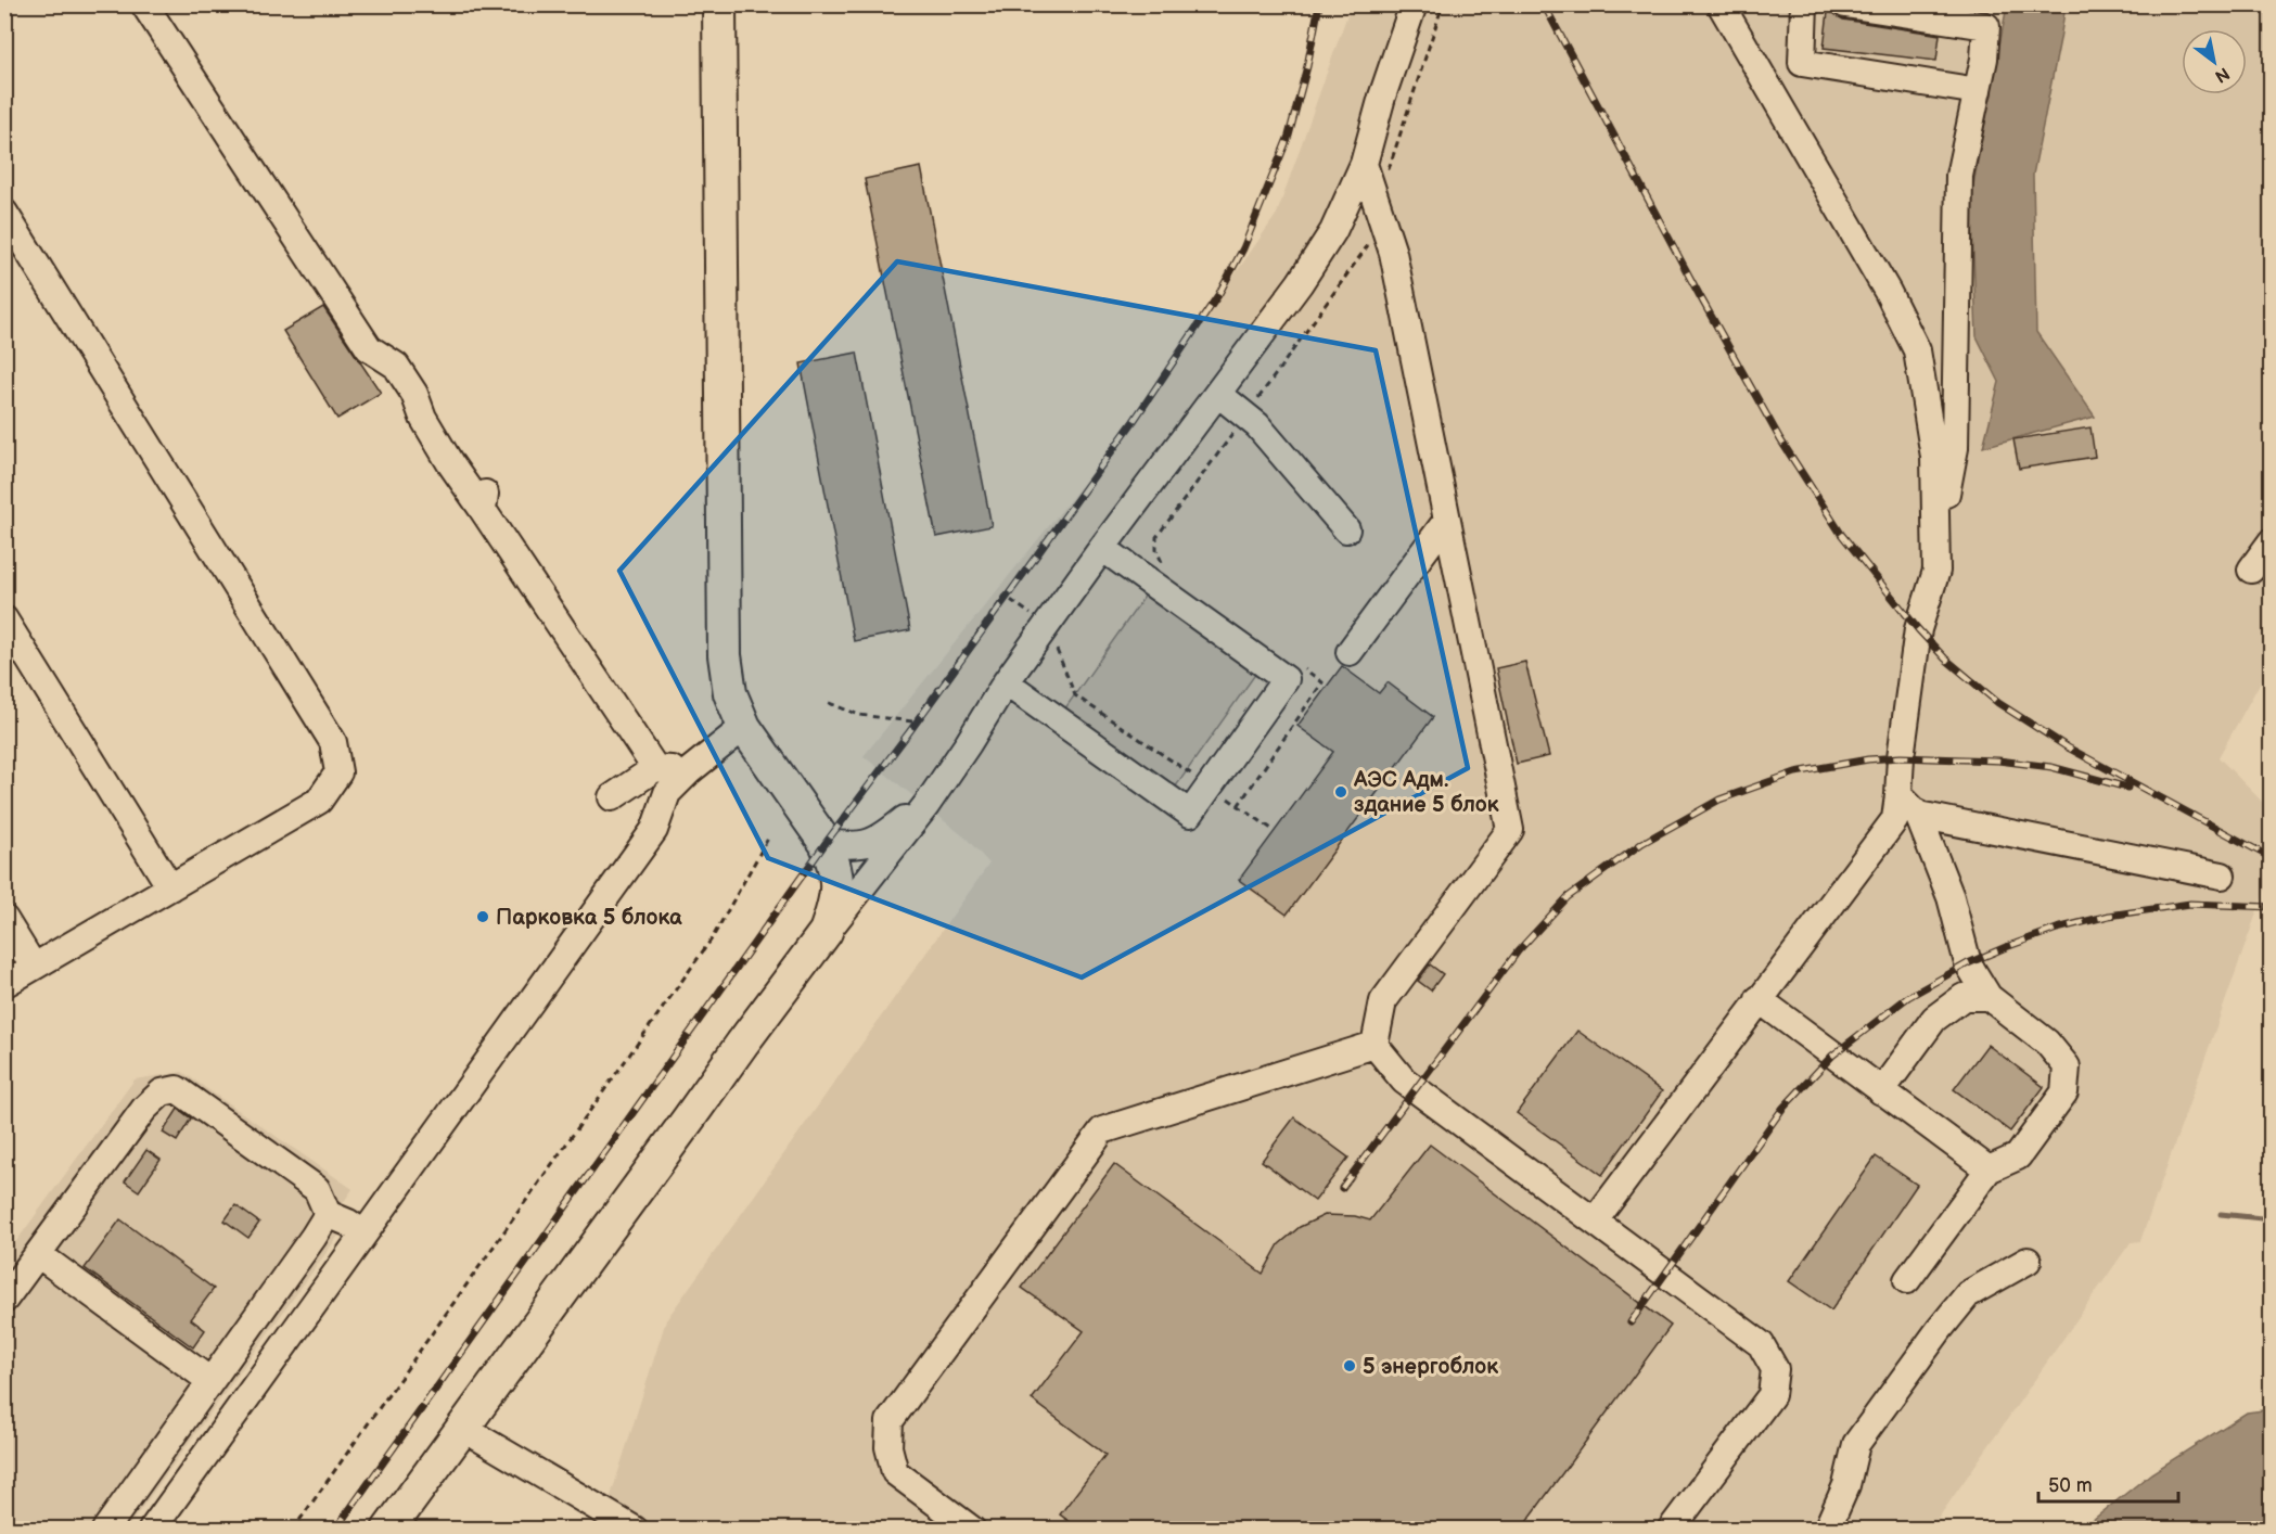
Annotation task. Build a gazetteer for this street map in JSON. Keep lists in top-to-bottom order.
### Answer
{
  "places": ["АЭС Адм. здание 5 блок", "Парковка 5 блока", "5 энергоблок"],
  "scale_bar": "50 m",
  "north": "bottom right"
}
